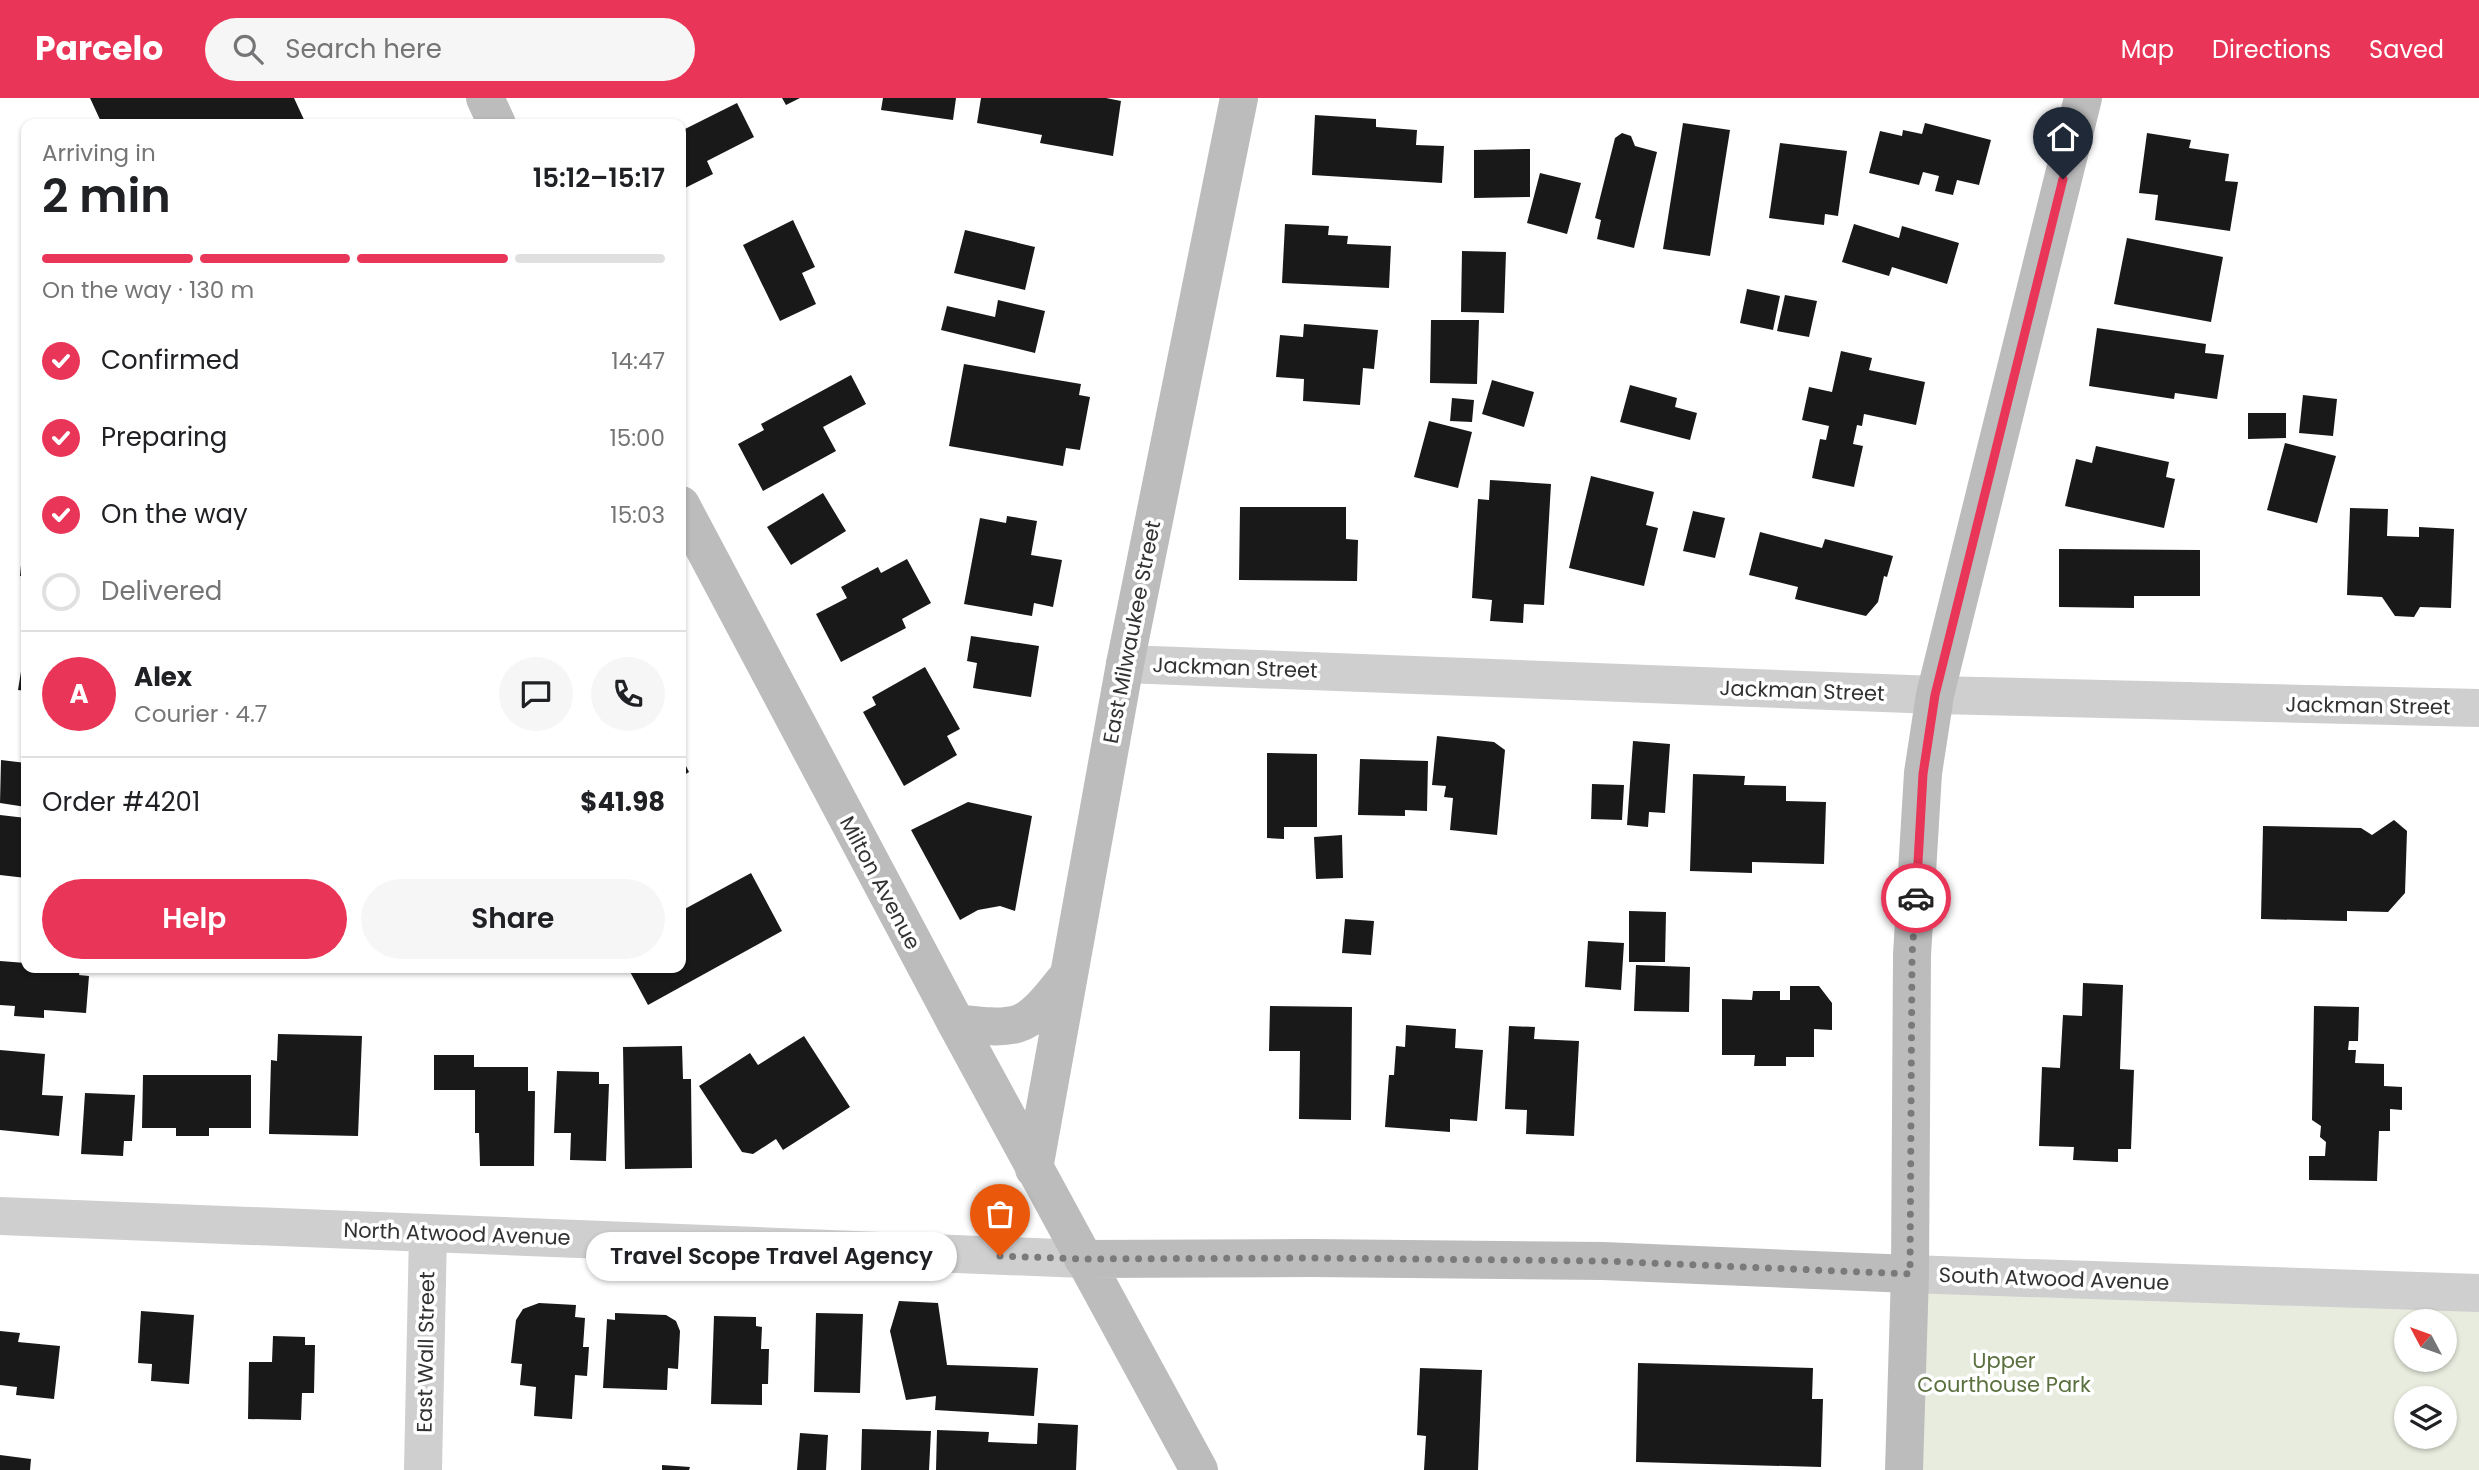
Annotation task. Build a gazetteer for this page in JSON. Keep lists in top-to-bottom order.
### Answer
{
  "streets": {
    "main road": ["East Milwaukee Street", "Milton Avenue", "South Atwood Avenue"],
    "street": ["Jackman Street", "North Atwood Avenue", "East Wall Street"]
  },
  "crossings": [
    ["East Milwaukee Street", "Jackman Street"],
    ["East Milwaukee Street", "Milton Avenue"],
    ["Milton Avenue", "North Atwood Avenue"],
    ["Milton Avenue", "South Atwood Avenue"],
    ["North Atwood Avenue", "South Atwood Avenue"],
    ["North Atwood Avenue", "East Wall Street"]
  ],
  "parks": ["Upper Courthouse Park"],
  "places": ["Travel Scope Travel Agency"],
  "north": "top left",
  "page": {
    "header": "Parcelo",
    "search": "Search here",
    "nav": ["Map", "Directions", "Saved"],
    "heading": ["2 min", "Arriving in", "15:12–15:17"],
    "panel": [
      "Alex",
      "Courier · 4.7",
      "Order #4201",
      "$41.98"
    ],
    "bar": "On the way · 130 m",
    "list": [
      ["Confirmed", "14:47"],
      ["Preparing", "15:00"],
      ["On the way", "15:03"],
      "Delivered"
    ],
    "round": "A",
    "buttons": ["Help", "Share"],
    "bubble": "Travel Scope Travel Agency"
  }
}
